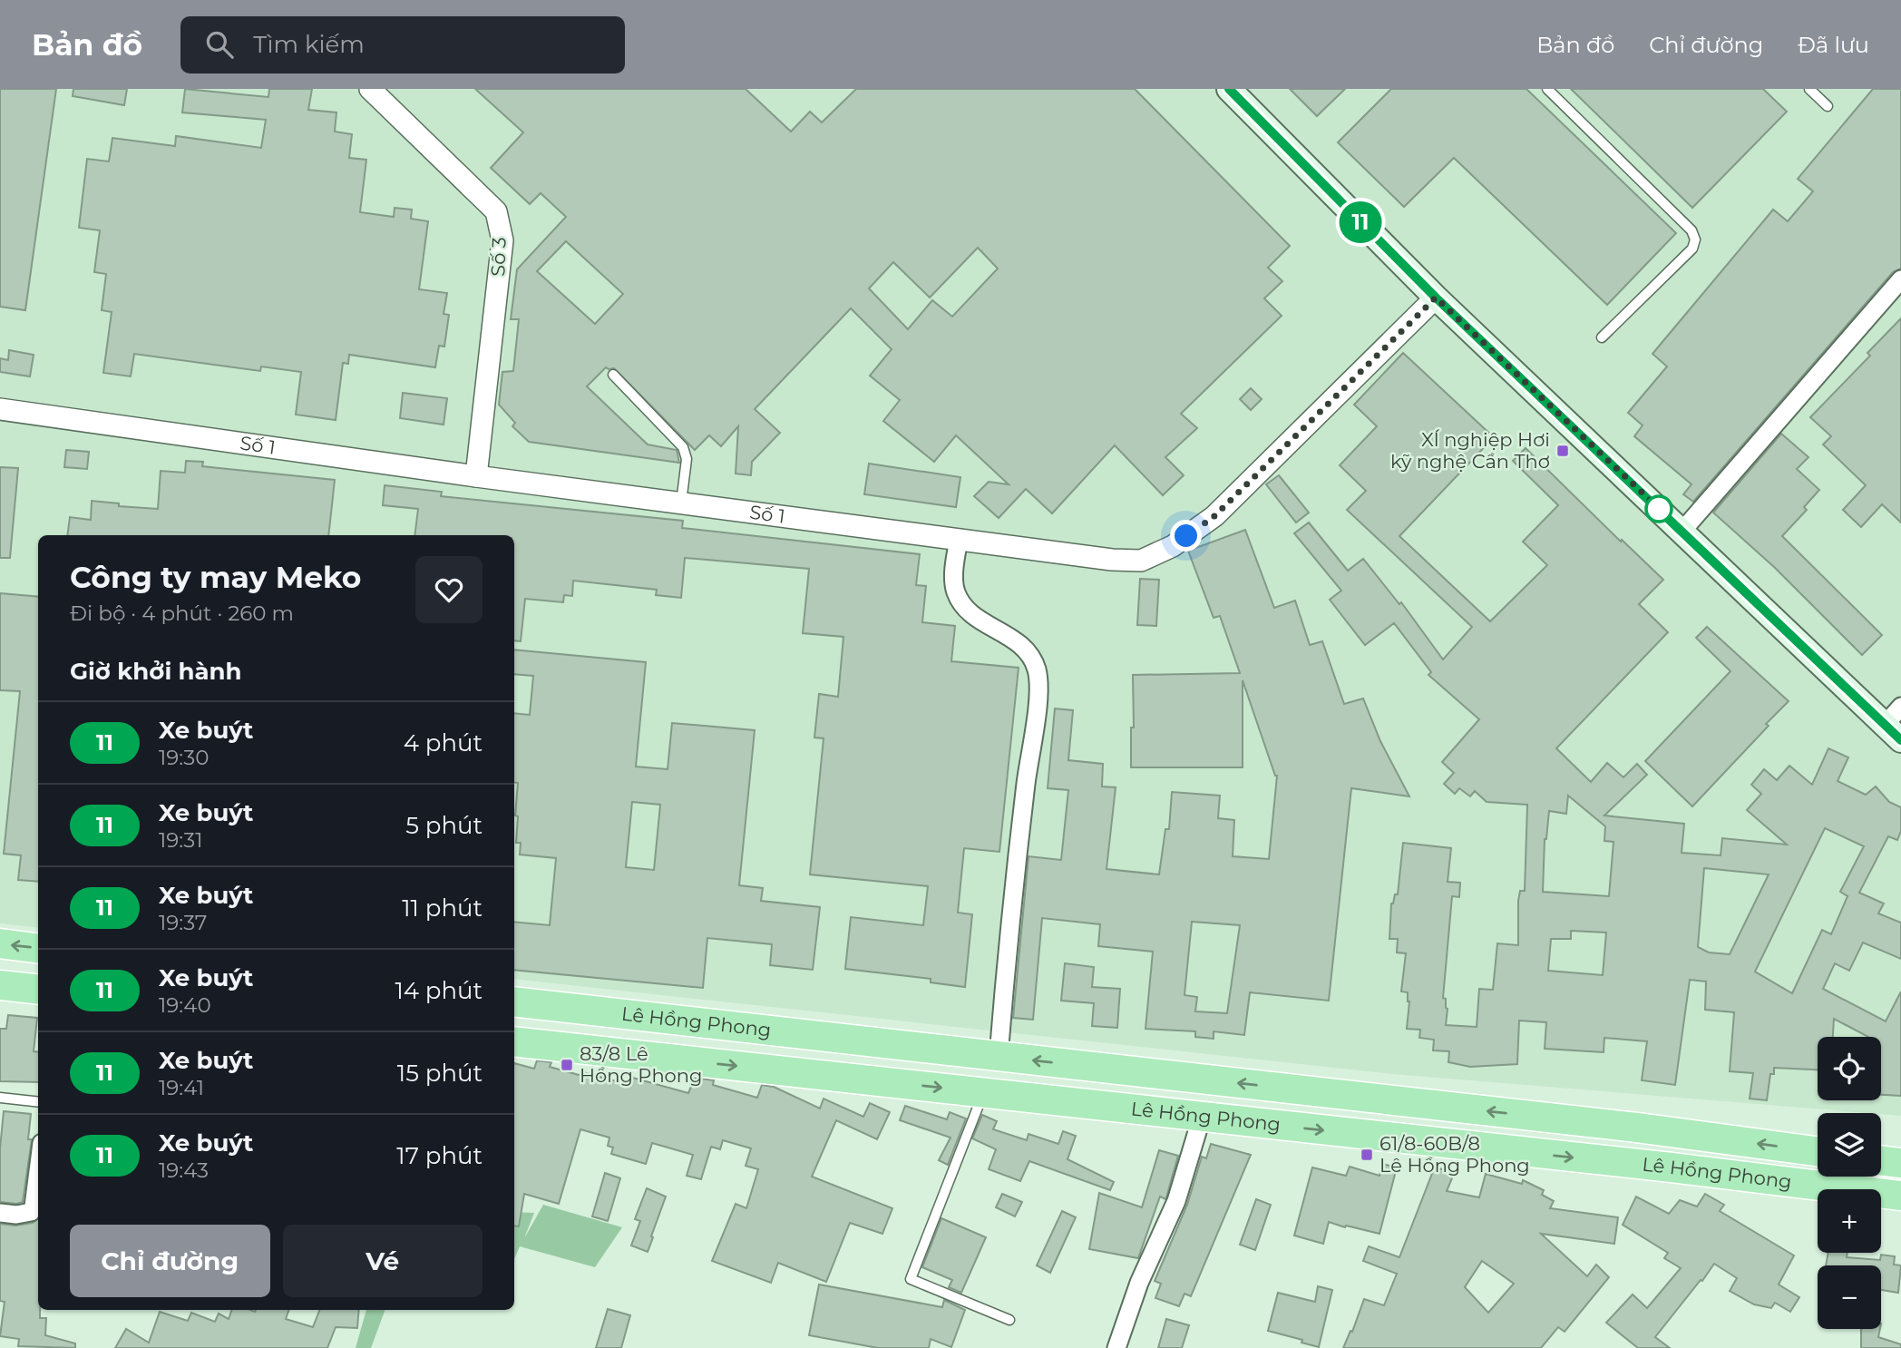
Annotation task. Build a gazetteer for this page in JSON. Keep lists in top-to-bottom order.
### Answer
{
  "streets": {
    "highway": ["Lê Hồng Phong"],
    "street": ["Số 3", "Số 1"]
  },
  "crossings": [
    ["Số 3", "Số 1"]
  ],
  "places": {
    "transit": ["XÍ nghiệp Hơi kỹ nghệ Cần Thơ", "83/8 Lê Hồng Phong", "61/8-60B/8 Lê Hồng Phong"]
  },
  "lines": ["bus line 11"],
  "page": {
    "header": "Bản đồ",
    "search": "Tìm kiếm",
    "nav": ["Bản đồ", "Chỉ đường", "Đã lưu"],
    "on_map": "11",
    "heading": [
      ["Công ty may Meko", "Đi bộ · 4 phút · 260 m"],
      "Giờ khởi hành"
    ],
    "list": [
      {
        "mark": "11",
        "name": "Xe buýt",
        "note": "19:30",
        "value": "4 phút"
      },
      {
        "mark": "11",
        "name": "Xe buýt",
        "note": "19:31",
        "value": "5 phút"
      },
      {
        "mark": "11",
        "name": "Xe buýt",
        "note": "19:37",
        "value": "11 phút"
      },
      {
        "mark": "11",
        "name": "Xe buýt",
        "note": "19:40",
        "value": "14 phút"
      },
      {
        "mark": "11",
        "name": "Xe buýt",
        "note": "19:41",
        "value": "15 phút"
      },
      {
        "mark": "11",
        "name": "Xe buýt",
        "note": "19:43",
        "value": "17 phút"
      }
    ],
    "map_buttons": ["+", "−"],
    "buttons": ["Chỉ đường", "Vé"]
  }
}
